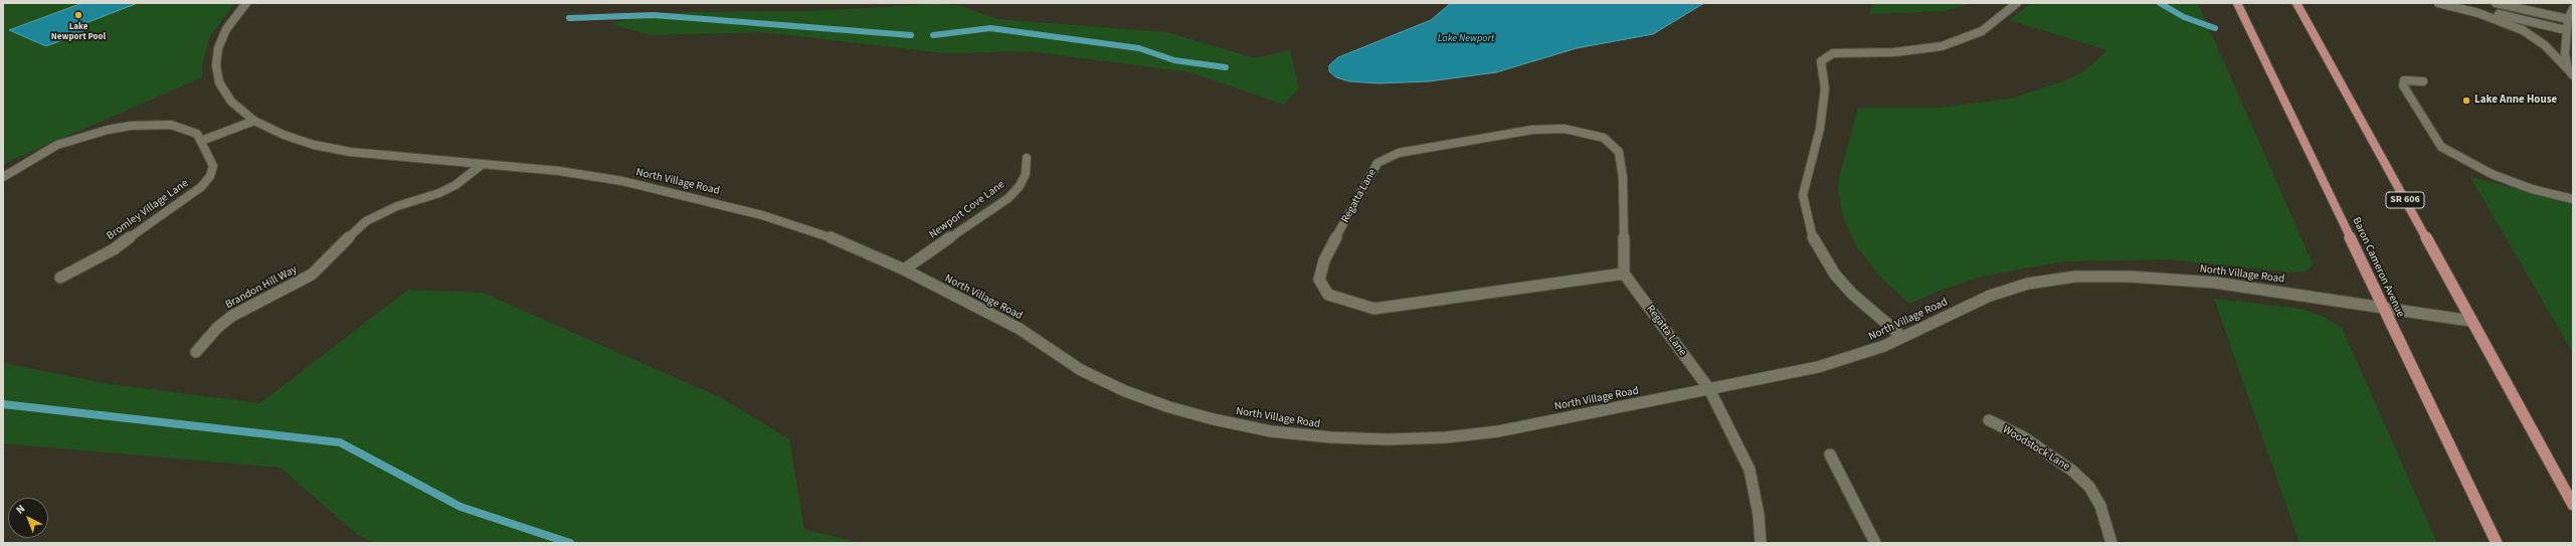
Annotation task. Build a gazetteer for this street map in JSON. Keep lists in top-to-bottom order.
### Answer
{
  "streets": {
    "main road": ["SR 606", "Baron Cameron Avenue"],
    "street": [
      "North Village Road",
      "Regatta Lane",
      "Bromley Village Lane",
      "Newport Cove Lane",
      "Brandon Hill Way",
      "Woodstock Lane"
    ]
  },
  "crossings": [
    ["North Village Road", "Regatta Lane"],
    ["North Village Road", "SR 606"],
    ["North Village Road", "Newport Cove Lane"],
    ["North Village Road", "Baron Cameron Avenue"],
    ["North Village Road", "Brandon Hill Way"]
  ],
  "water": ["Lake Newport"],
  "places": ["Lake Newport Pool", "Lake Anne House"],
  "north": "top left"
}
